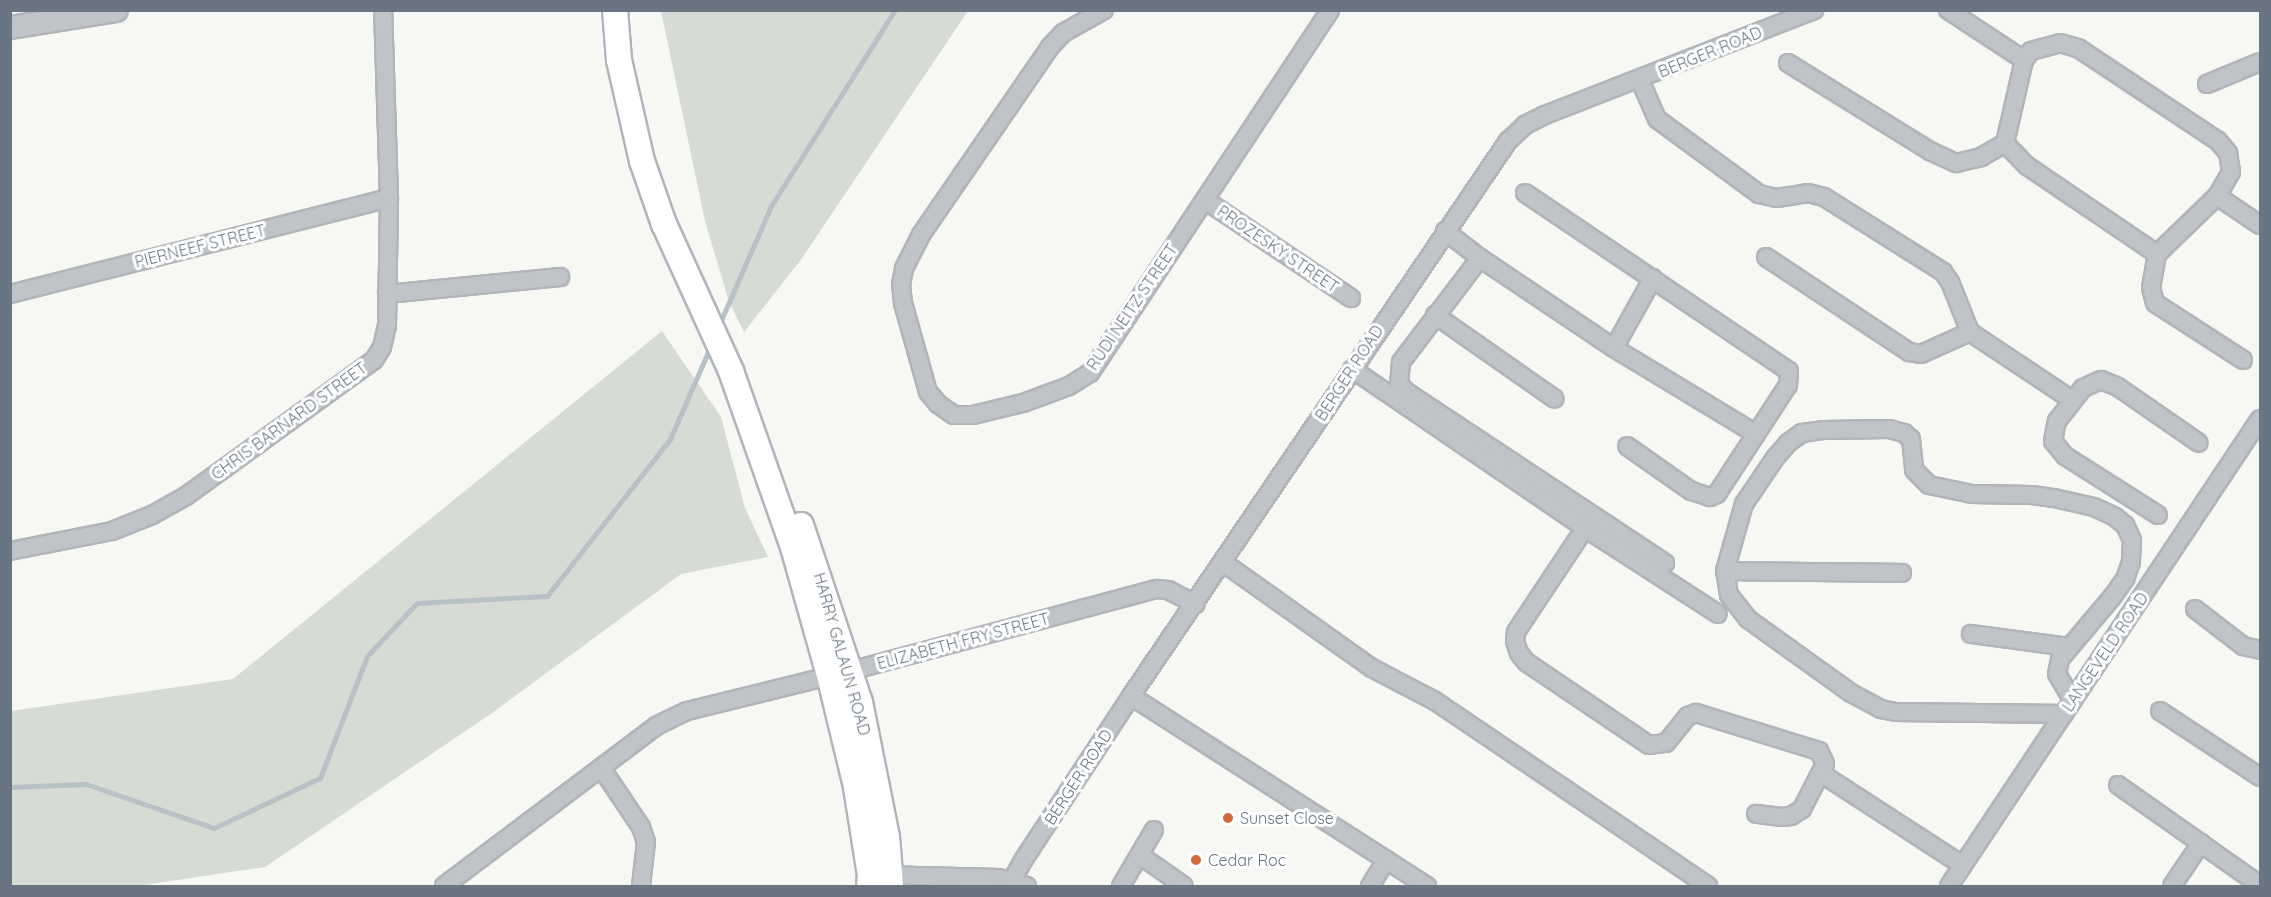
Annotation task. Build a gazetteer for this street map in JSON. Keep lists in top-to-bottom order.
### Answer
{
  "streets": {
    "main road": ["HARRY GALAUN ROAD"],
    "street": [
      "BERGER ROAD",
      "PIERNEEF STREET",
      "PROZESKY STREET",
      "RUDI NEITZ STREET",
      "CHRIS BARNARD STREET",
      "ELIZABETH FRY STREET",
      "LANGEVELD ROAD"
    ]
  },
  "crossings": [
    ["BERGER ROAD", "ELIZABETH FRY STREET"],
    ["PIERNEEF STREET", "CHRIS BARNARD STREET"],
    ["PROZESKY STREET", "RUDI NEITZ STREET"],
    ["ELIZABETH FRY STREET", "HARRY GALAUN ROAD"]
  ],
  "places": ["Sunset Close", "Cedar Roc"]
}
